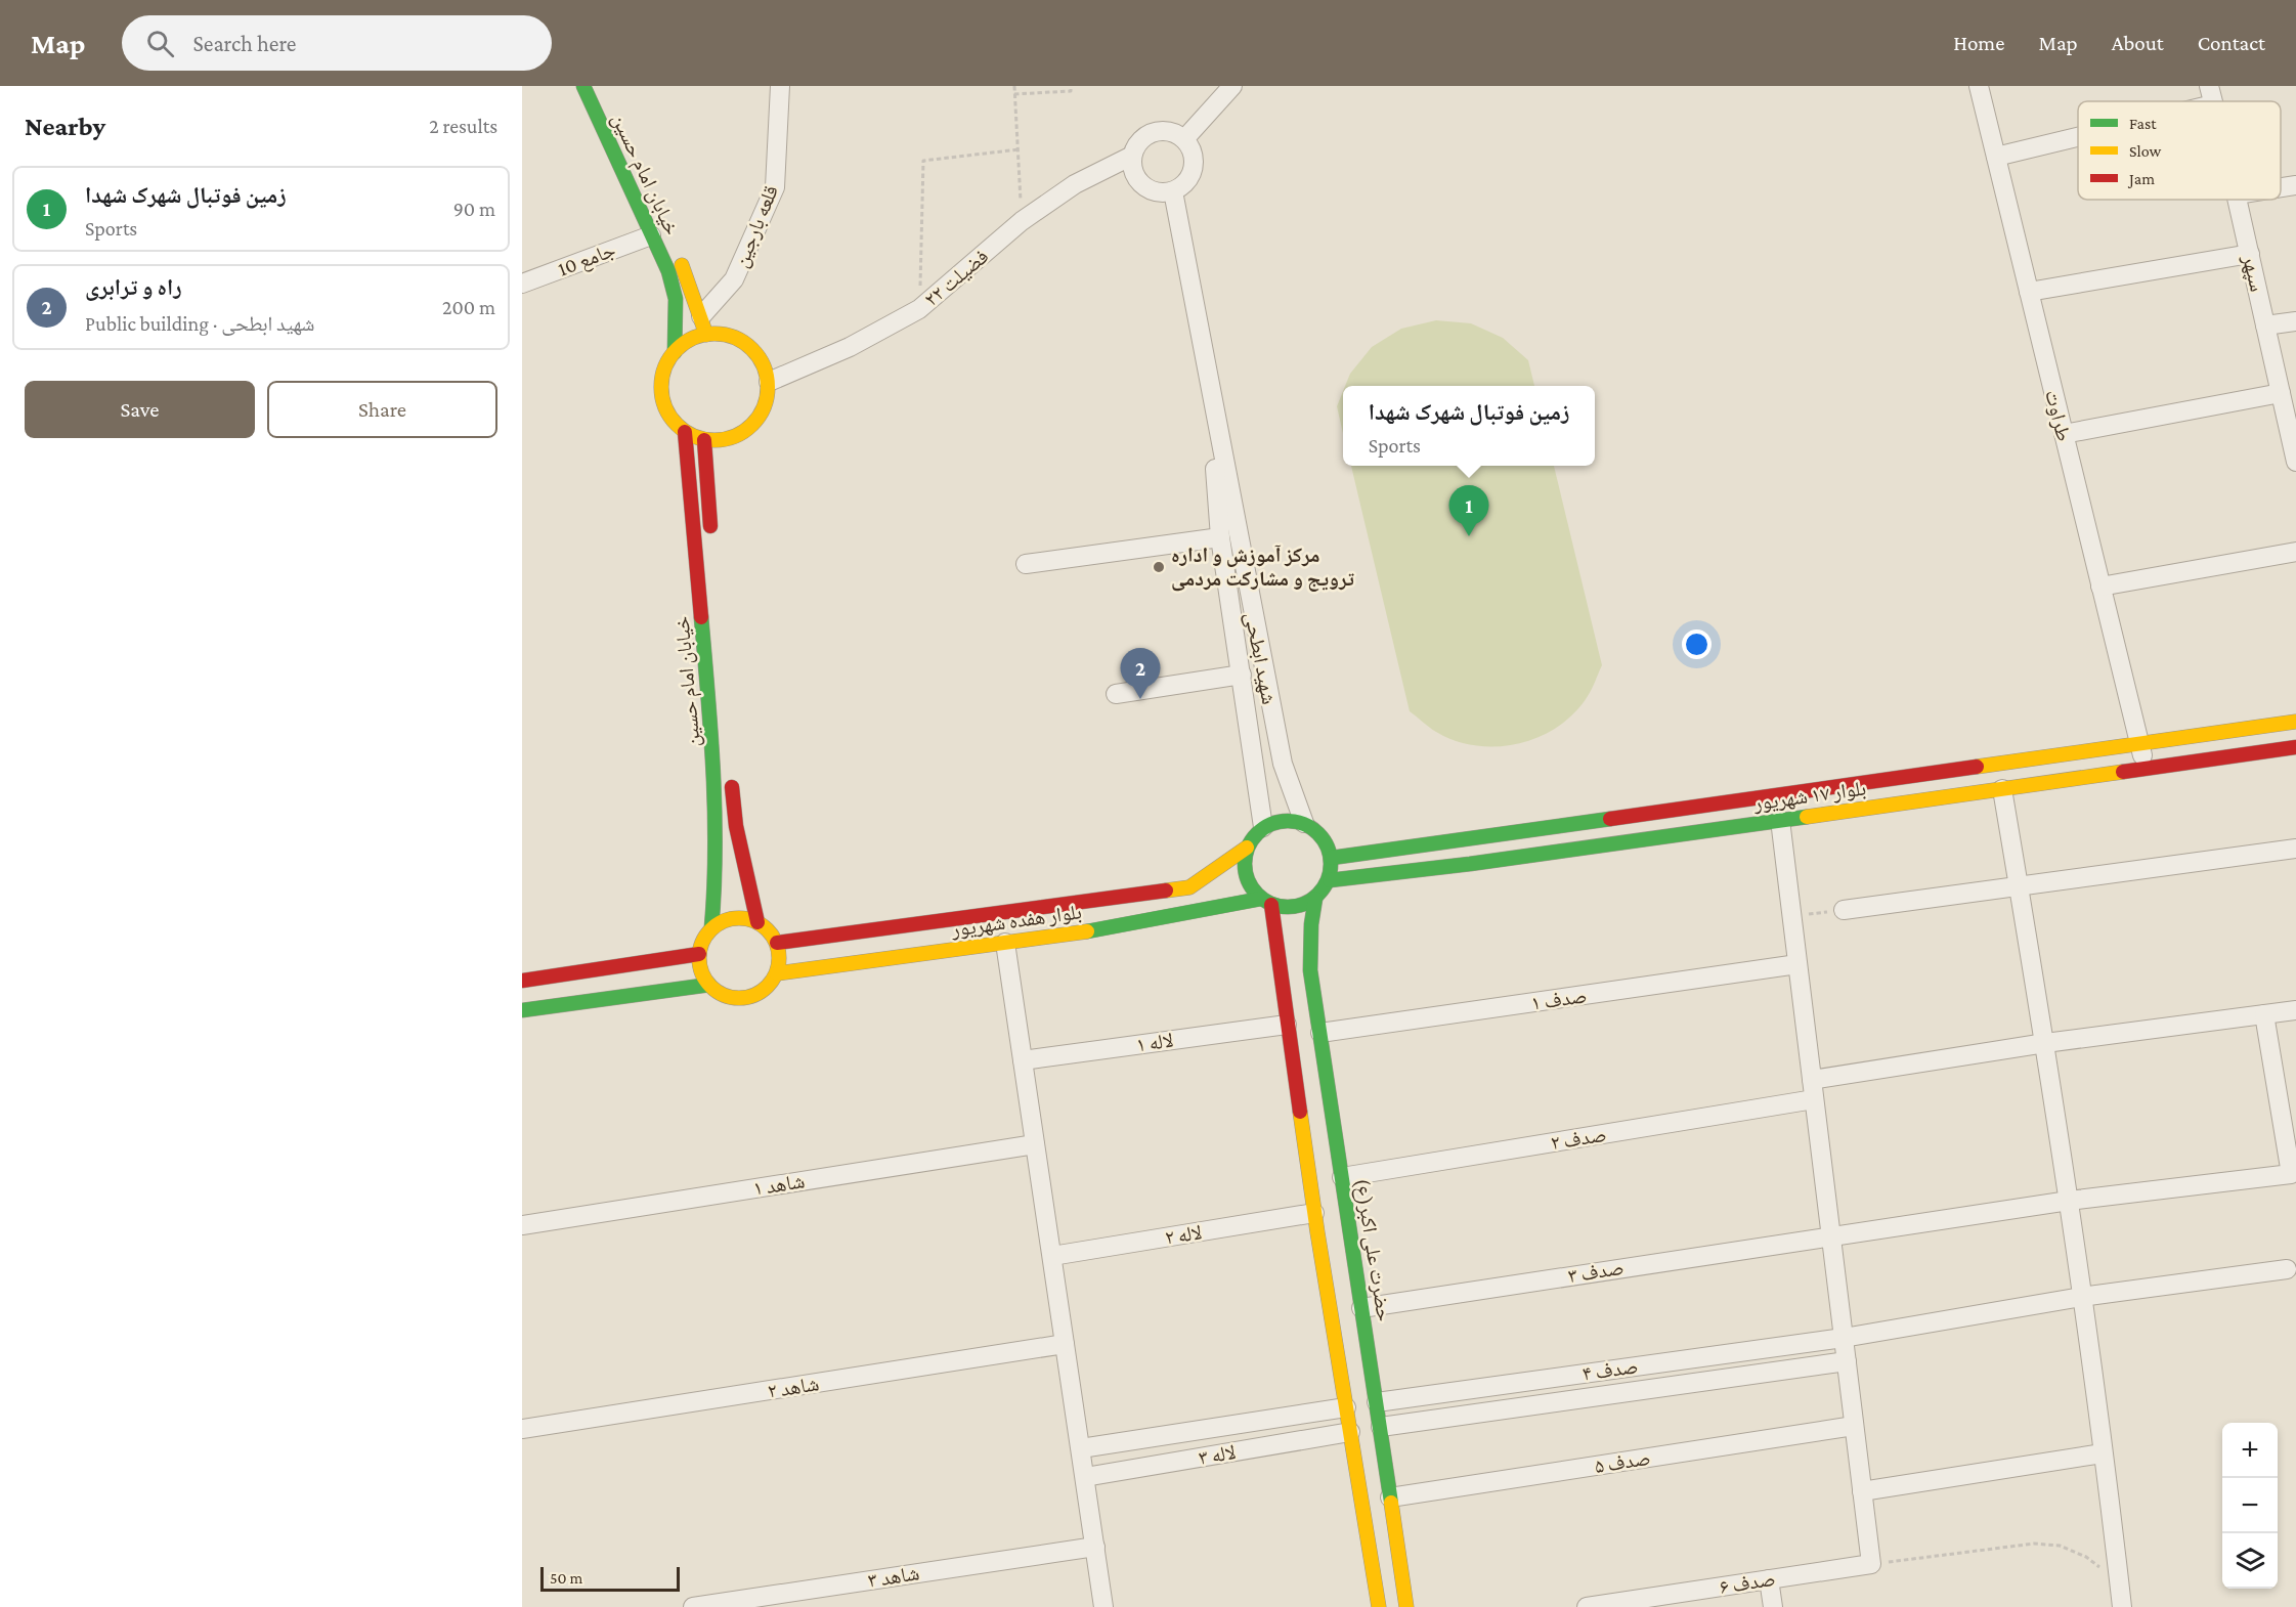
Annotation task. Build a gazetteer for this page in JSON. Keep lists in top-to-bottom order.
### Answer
{
  "streets": {
    "street": [
      "خیابان امام حسین",
      "قلعه بارجین",
      "جامع 10",
      "سپهر",
      "فضیلت ۲۲",
      "طراوت",
      "شهید ابطحی",
      "بلوار ۱۷ شهریور",
      "بلوار هفده شهریور",
      "صدف ۱",
      "لاله ۱",
      "صدف ۲",
      "شاهد ۱",
      "لاله ۲",
      "حضرت علی اکبر(ع)",
      "صدف ۳",
      "صدف ۴",
      "شاهد ۲",
      "لاله ۳",
      "صدف ۵",
      "شاهد ۳",
      "صدف ۶"
    ]
  },
  "crossings": [
    ["خیابان امام حسین", "قلعه بارجین"],
    ["خیابان امام حسین", "جامع 10"],
    ["خیابان امام حسین", "فضیلت ۲۲"],
    ["خیابان امام حسین", "بلوار هفده شهریور"],
    ["فضیلت ۲۲", "شهید ابطحی"],
    ["طراوت", "بلوار ۱۷ شهریور"],
    ["شهید ابطحی", "بلوار ۱۷ شهریور"],
    ["شهید ابطحی", "بلوار هفده شهریور"],
    ["شهید ابطحی", "حضرت علی اکبر(ع)"],
    ["بلوار ۱۷ شهریور", "بلوار هفده شهریور"],
    ["بلوار ۱۷ شهریور", "حضرت علی اکبر(ع)"],
    ["بلوار هفده شهریور", "حضرت علی اکبر(ع)"],
    ["صدف ۱", "حضرت علی اکبر(ع)"],
    ["لاله ۱", "حضرت علی اکبر(ع)"],
    ["صدف ۲", "حضرت علی اکبر(ع)"],
    ["لاله ۲", "حضرت علی اکبر(ع)"],
    ["حضرت علی اکبر(ع)", "صدف ۳"],
    ["حضرت علی اکبر(ع)", "صدف ۴"],
    ["حضرت علی اکبر(ع)", "لاله ۳"],
    ["حضرت علی اکبر(ع)", "صدف ۵"],
    ["صدف ۴", "لاله ۳"]
  ],
  "places": ["مرکز آموزش و اداره ترویج و مشارکت مردمی"],
  "legend": ["Fast", "Slow", "Jam"],
  "scale_bar": "50 m",
  "page": {
    "header": "Map",
    "search": "Search here",
    "nav": [
      "Home",
      "Map",
      "About",
      "Contact"
    ],
    "heading": ["Nearby", "2 results"],
    "list": [
      {
        "mark": "1",
        "name": "زمین فوتبال شهرک شهدا",
        "note": "Sports",
        "value": "90 m"
      },
      {
        "mark": "2",
        "name": "راه و ترابری",
        "note": "Public building · شهید ابطحی",
        "value": "200 m"
      }
    ],
    "buttons": ["Save", "Share"],
    "popup": ["زمین فوتبال شهرک شهدا", "Sports"],
    "pins": ["1", "2"],
    "map_buttons": ["+", "−"],
    "scale": "50 m"
  }
}
